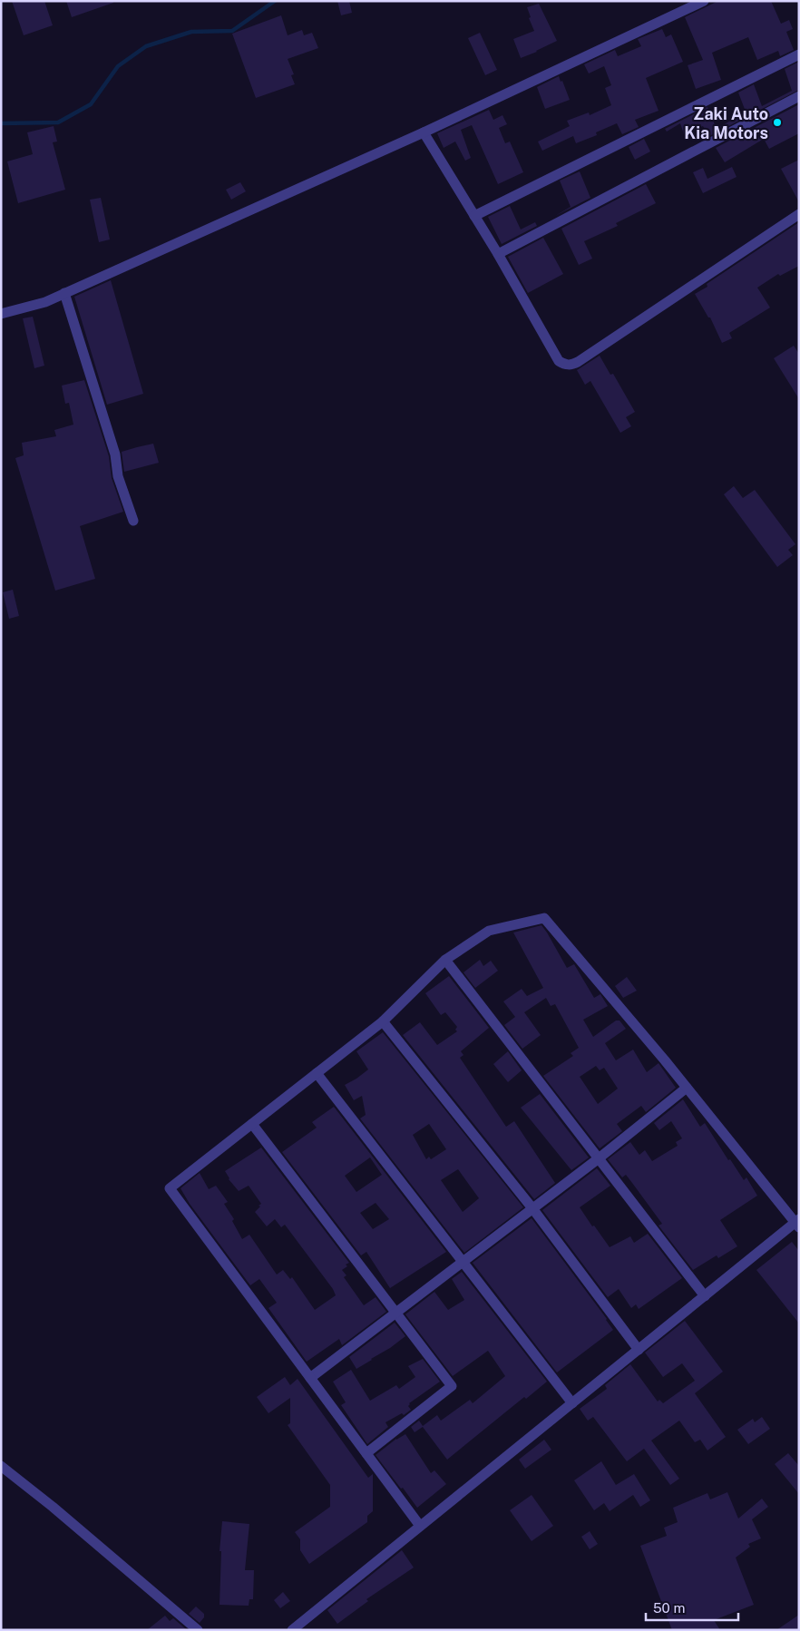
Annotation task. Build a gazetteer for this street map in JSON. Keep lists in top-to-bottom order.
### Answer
{
  "places": ["Zaki Auto Kia Motors"],
  "scale_bar": "50 m"
}
